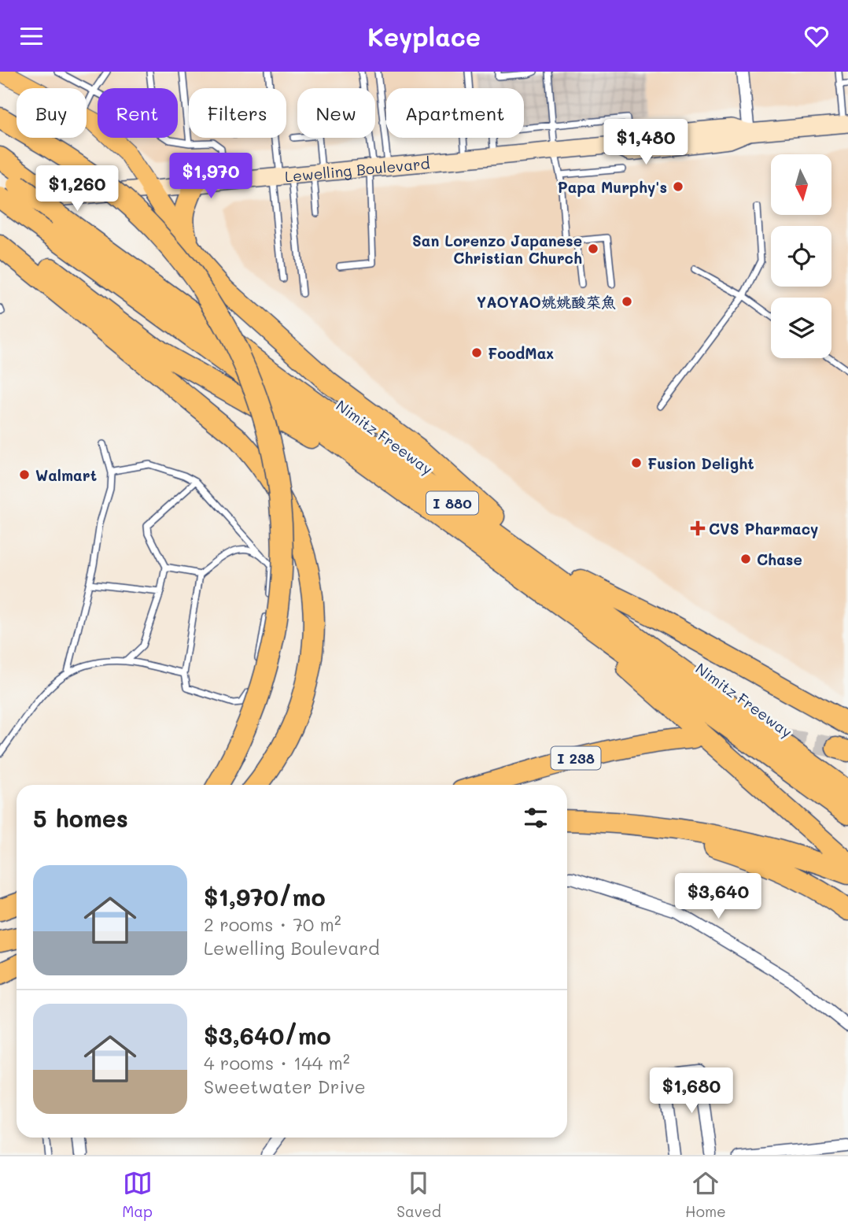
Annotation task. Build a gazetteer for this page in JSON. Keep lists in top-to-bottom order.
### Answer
{
  "streets": {
    "highway": ["Nimitz Freeway", "I 880", "I 238"],
    "main road": ["Lewelling Boulevard"]
  },
  "crossings": [
    ["Nimitz Freeway", "I 880"]
  ],
  "places": {
    "other": [
      "Papa Murphy's",
      "San Lorenzo Japanese Christian Church",
      "YAOYAO姚姚酸菜魚",
      "FoodMax",
      "Fusion Delight",
      "Walmart",
      "Chase"
    ],
    "health": ["CVS Pharmacy"]
  },
  "north": "bottom",
  "page": {
    "header": "Keyplace",
    "chip": [
      "Buy",
      "Rent",
      "Filters",
      "New",
      "Apartment"
    ],
    "price": [
      "$1,480",
      "$1,970",
      "$1,260",
      "$3,640",
      "$1,680"
    ],
    "heading": "5 homes",
    "list": [
      {
        "name": "$1,970/mo",
        "note": "2 rooms · 70 m² · Lewelling Boulevard"
      },
      {
        "name": "$3,640/mo",
        "note": "4 rooms · 144 m² · Sweetwater Drive"
      }
    ],
    "tabs": ["Map", "Saved", "Home"]
  }
}
